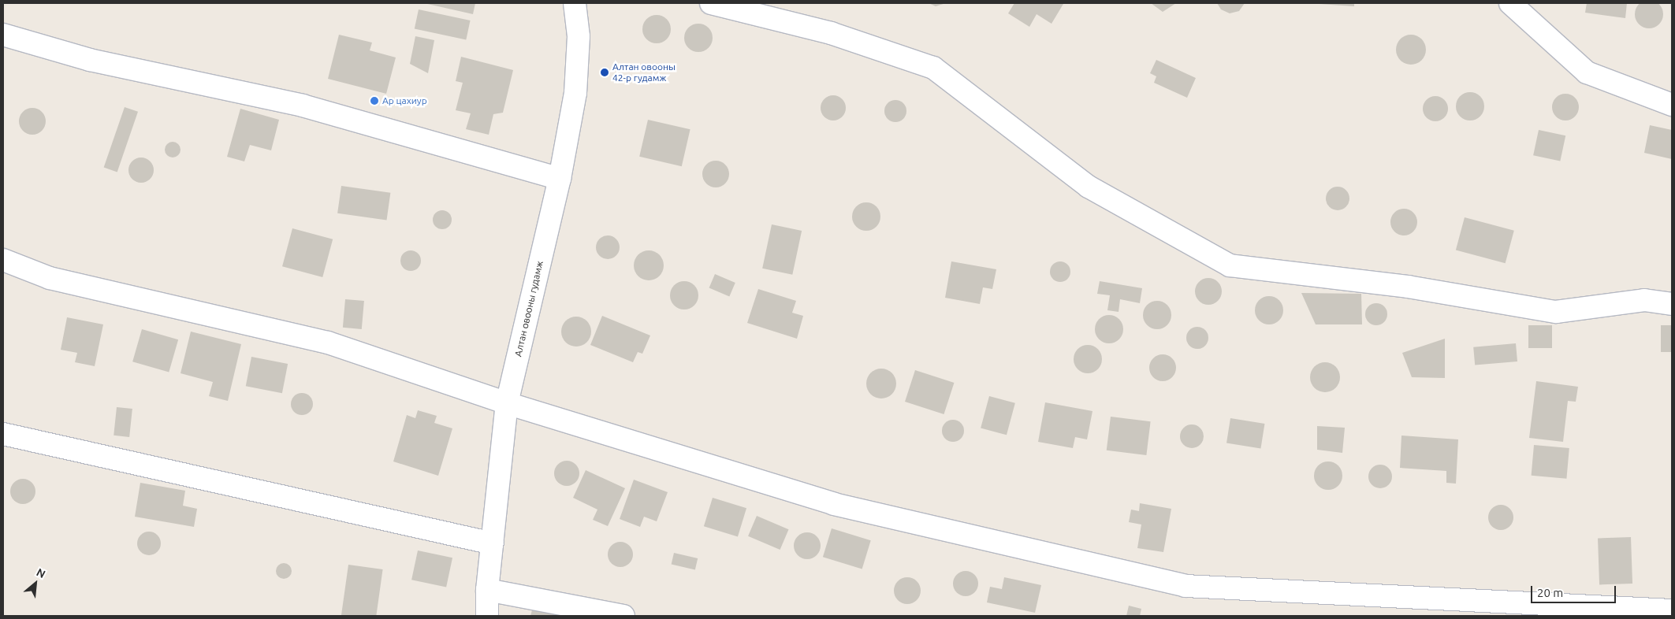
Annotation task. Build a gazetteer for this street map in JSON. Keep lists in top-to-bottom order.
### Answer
{
  "streets": {
    "street": ["Алтан овооны гудамж"]
  },
  "places": ["Алтан овооны 42-р гудамж", "Ар цахиур"],
  "scale_bar": "20 m",
  "north": "top right"
}
